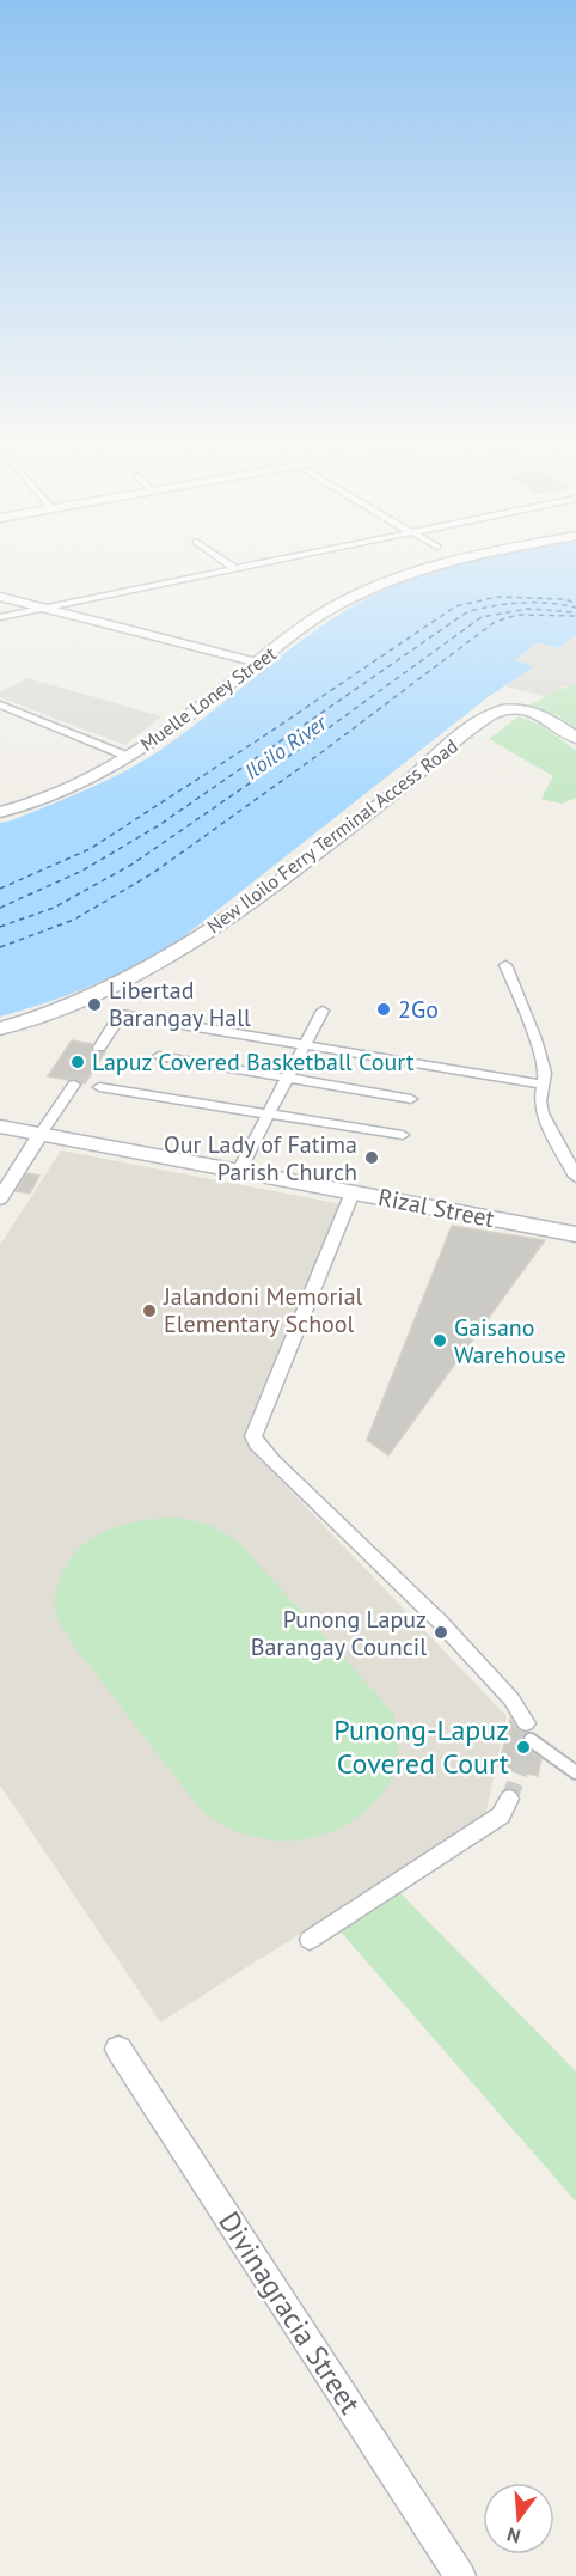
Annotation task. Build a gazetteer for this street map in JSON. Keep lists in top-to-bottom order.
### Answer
{
  "streets": {
    "main road": ["Muelle Loney Street", "New Iloilo Ferry Terminal Access Road", "Rizal Street"],
    "street": ["Divinagracia Street"]
  },
  "water": ["Iloilo River"],
  "places": [
    "Libertad Barangay Hall",
    "2Go",
    "Lapuz Covered Basketball Court",
    "Our Lady of Fatima Parish Church",
    "Jalandoni Memorial Elementary School",
    "Gaisano Warehouse",
    "Punong Lapuz Barangay Council",
    "Punong-Lapuz Covered Court"
  ],
  "north": "bottom"
}
